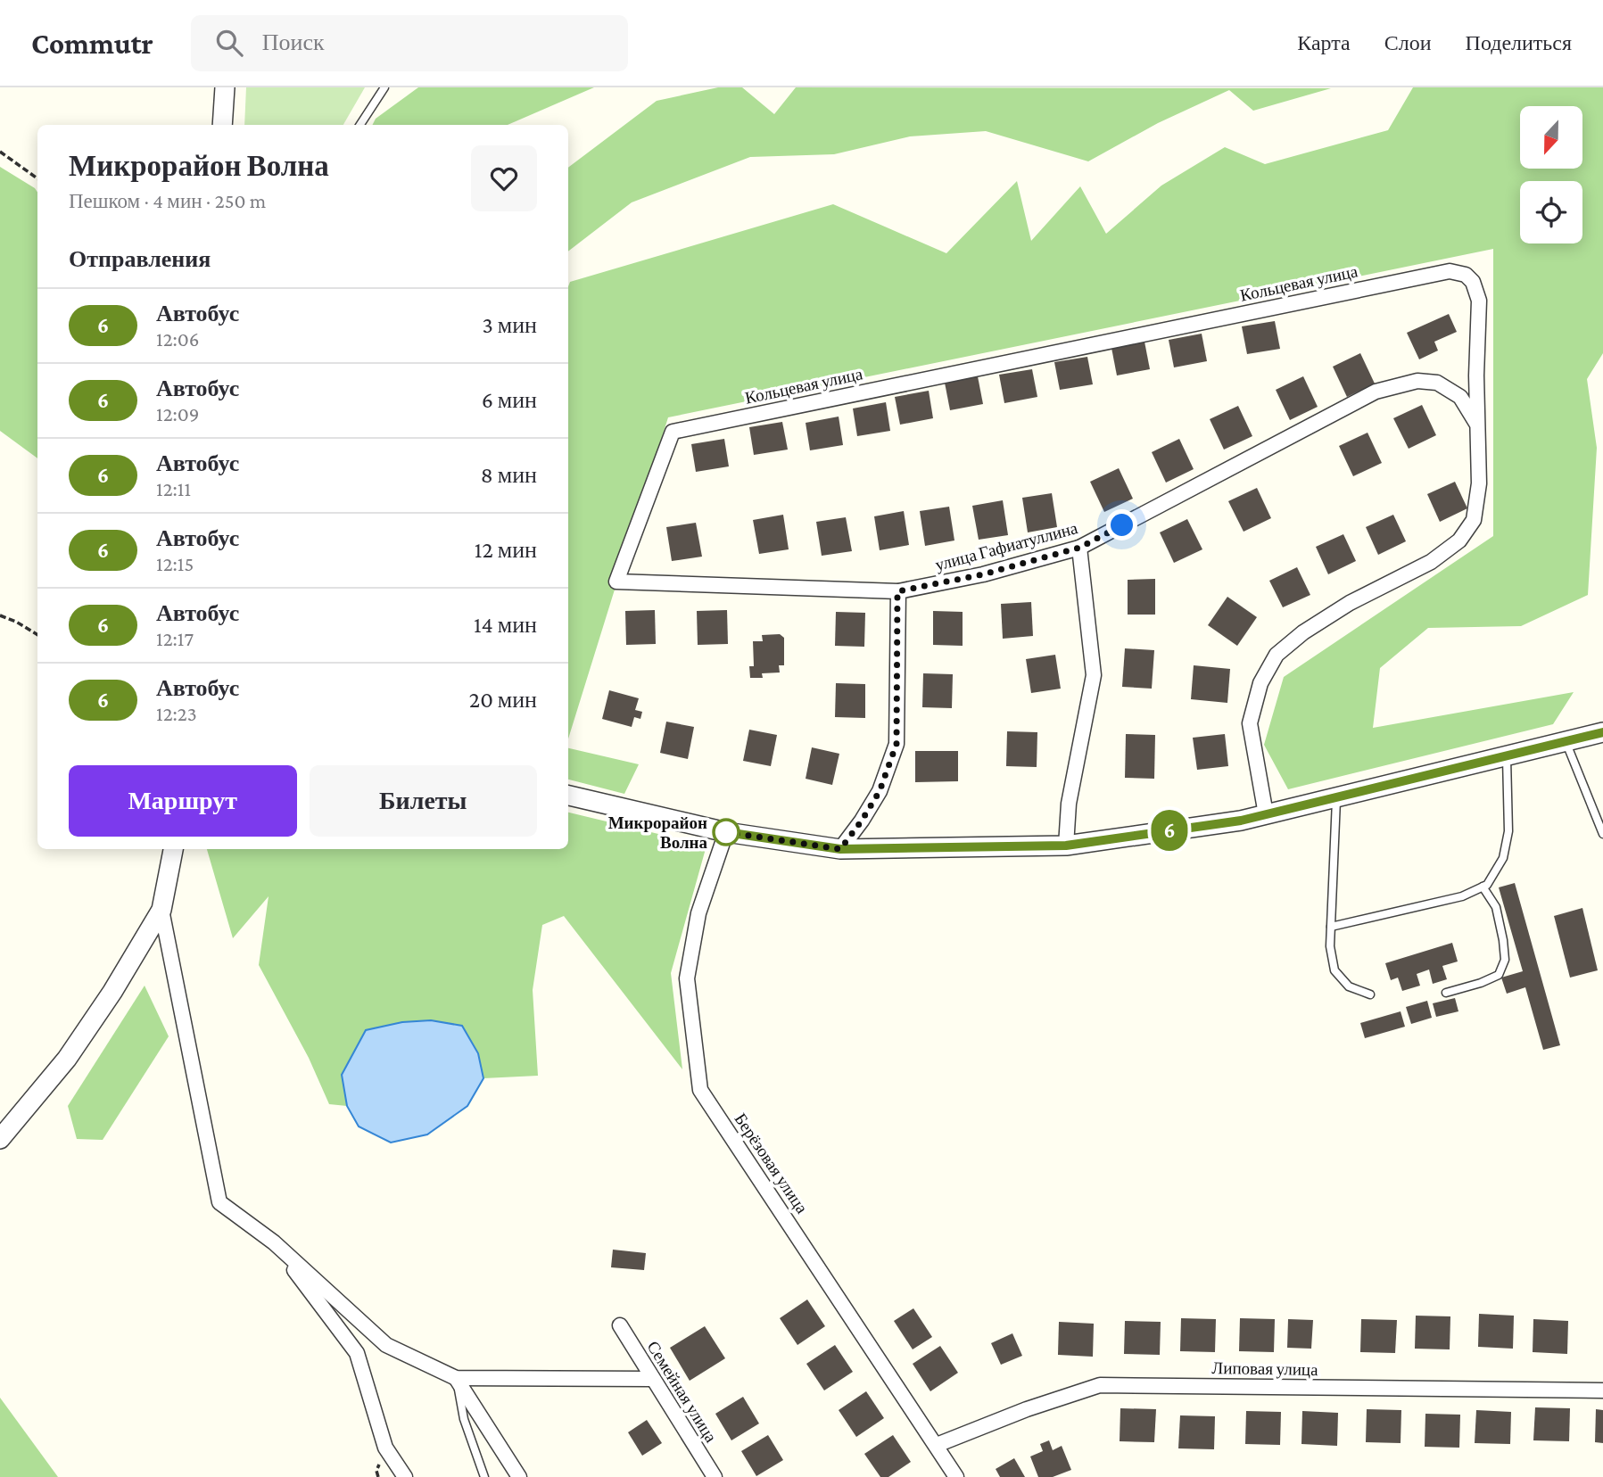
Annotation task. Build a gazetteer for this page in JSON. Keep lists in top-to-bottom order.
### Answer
{
  "streets": {
    "street": [
      "Кольцевая улица",
      "улица Гафиатуллина",
      "Берёзовая улица",
      "Липовая улица",
      "Семейная улица"
    ]
  },
  "crossings": [
    ["Кольцевая улица", "улица Гафиатуллина"],
    ["Берёзовая улица", "Липовая улица"]
  ],
  "places": ["Микрорайон Волна"],
  "lines": ["bus line 6"],
  "north": "bottom",
  "page": {
    "header": "Commutr",
    "search": "Поиск",
    "nav": ["Карта", "Слои", "Поделиться"],
    "on_map": "6",
    "heading": [
      ["Микрорайон Волна", "Пешком · 4 мин · 250 m"],
      "Отправления"
    ],
    "list": [
      {
        "mark": "6",
        "name": "Автобус",
        "note": "12:06",
        "value": "3 мин"
      },
      {
        "mark": "6",
        "name": "Автобус",
        "note": "12:09",
        "value": "6 мин"
      },
      {
        "mark": "6",
        "name": "Автобус",
        "note": "12:11",
        "value": "8 мин"
      },
      {
        "mark": "6",
        "name": "Автобус",
        "note": "12:15",
        "value": "12 мин"
      },
      {
        "mark": "6",
        "name": "Автобус",
        "note": "12:17",
        "value": "14 мин"
      },
      {
        "mark": "6",
        "name": "Автобус",
        "note": "12:23",
        "value": "20 мин"
      }
    ],
    "buttons": ["Маршрут", "Билеты"]
  }
}
